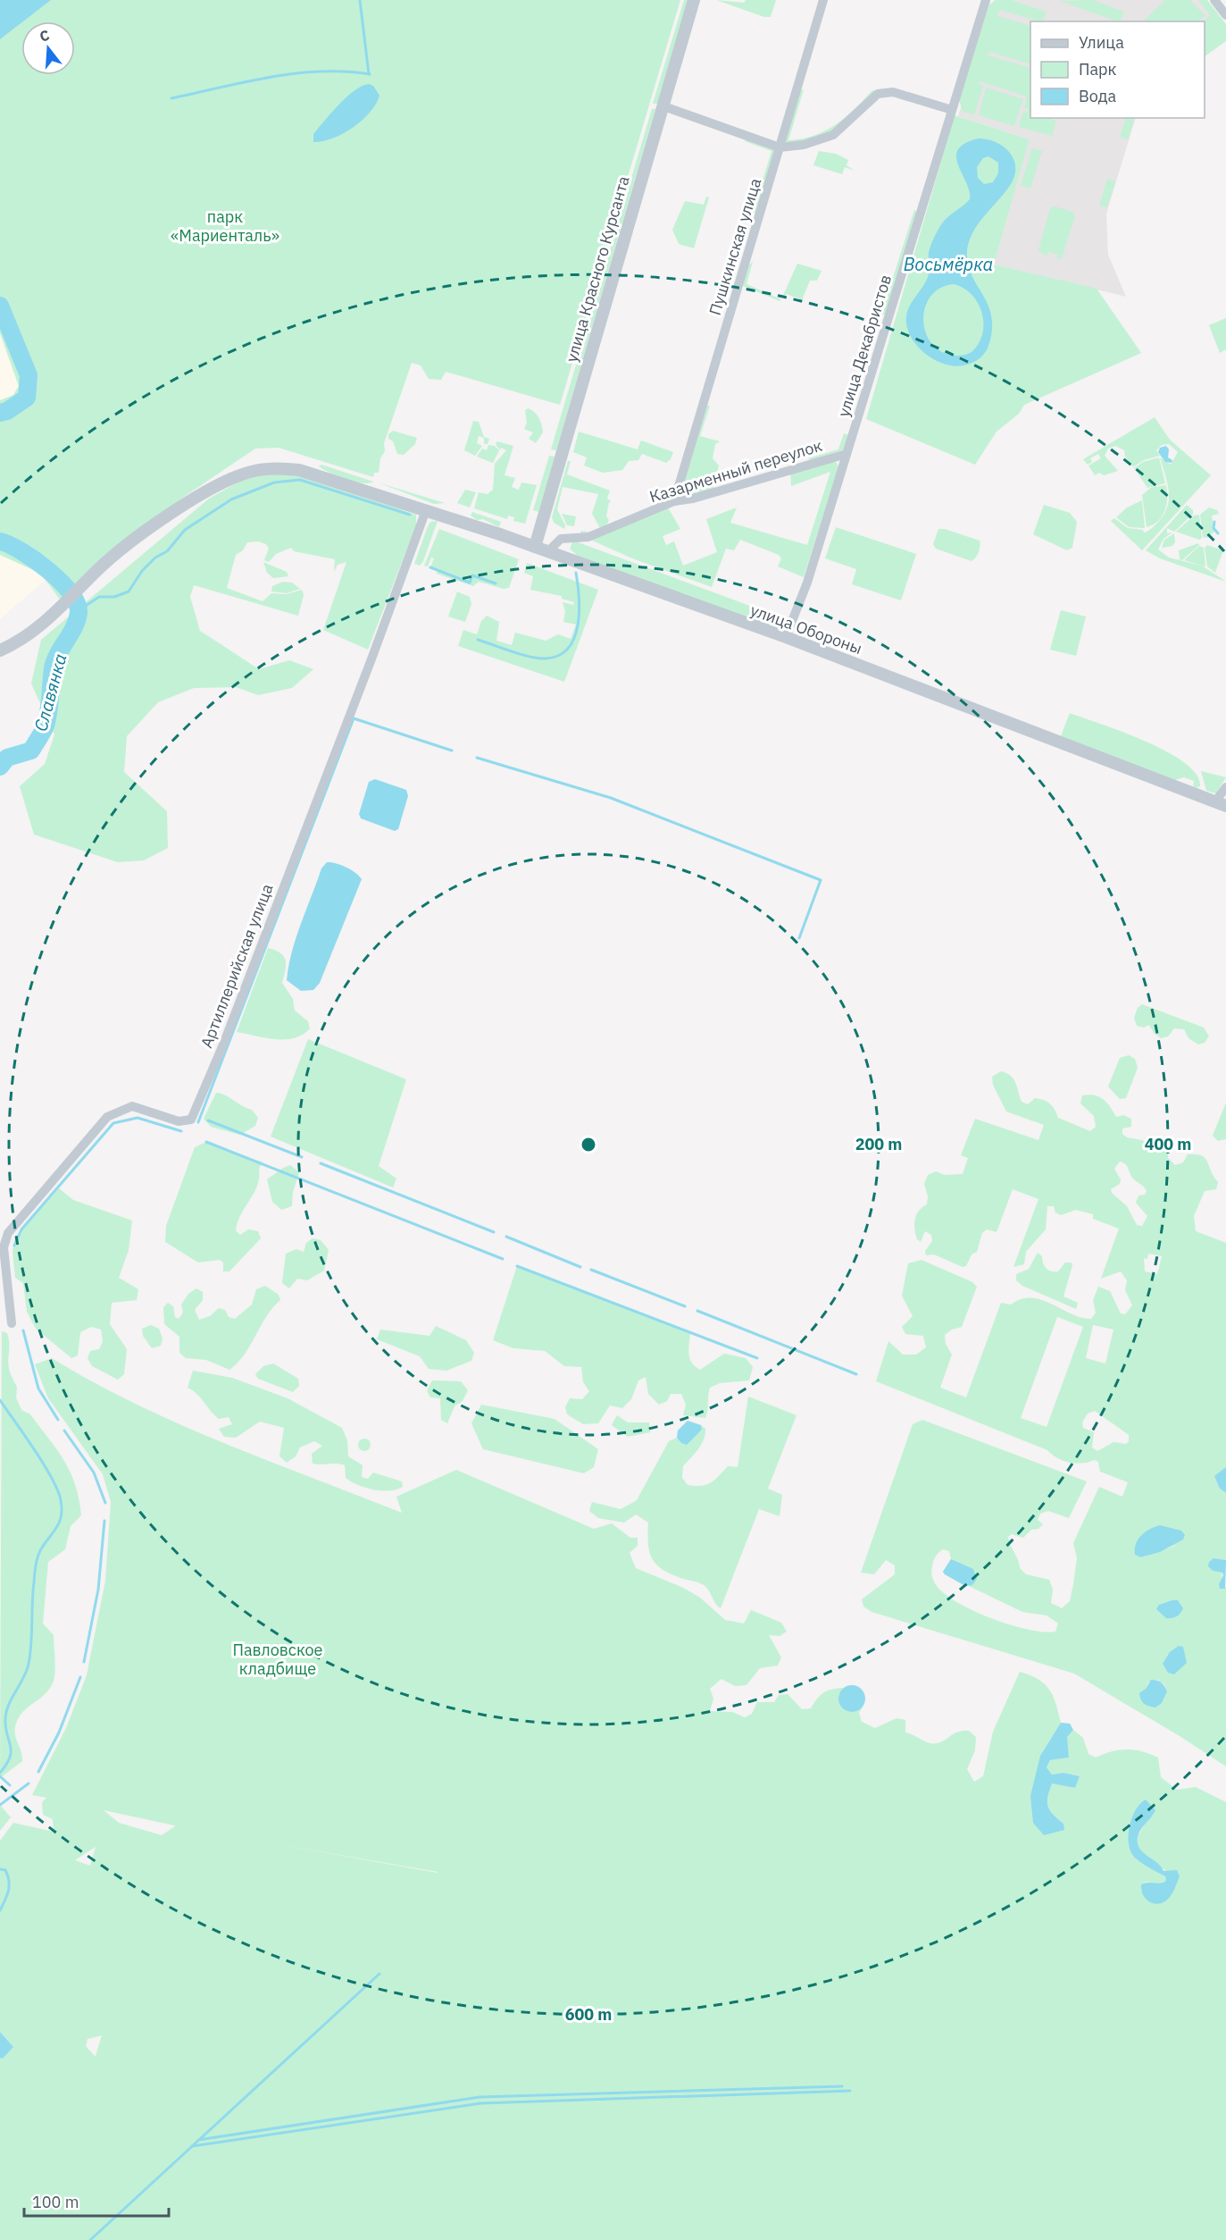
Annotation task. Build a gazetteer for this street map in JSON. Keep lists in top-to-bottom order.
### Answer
{
  "streets": {
    "street": [
      "Пушкинская улица",
      "улица Красного Курсанта",
      "улица Декабристов",
      "Казарменный переулок",
      "улица Обороны",
      "Артиллерийская улица"
    ]
  },
  "crossings": [
    ["Пушкинская улица", "Казарменный переулок"],
    ["улица Красного Курсанта", "улица Обороны"],
    ["улица Декабристов", "Казарменный переулок"],
    ["улица Декабристов", "улица Обороны"],
    ["Казарменный переулок", "улица Обороны"],
    ["улица Обороны", "Артиллерийская улица"]
  ],
  "water": ["Восьмёрка", "Славянка"],
  "parks": ["парк «Мариенталь»", "Павловское кладбище"],
  "legend": ["Улица", "Парк", "Вода"],
  "scale_bar": "100 m",
  "north": "top",
  "rings": ["200 m", "400 m", "600 m"]
}
